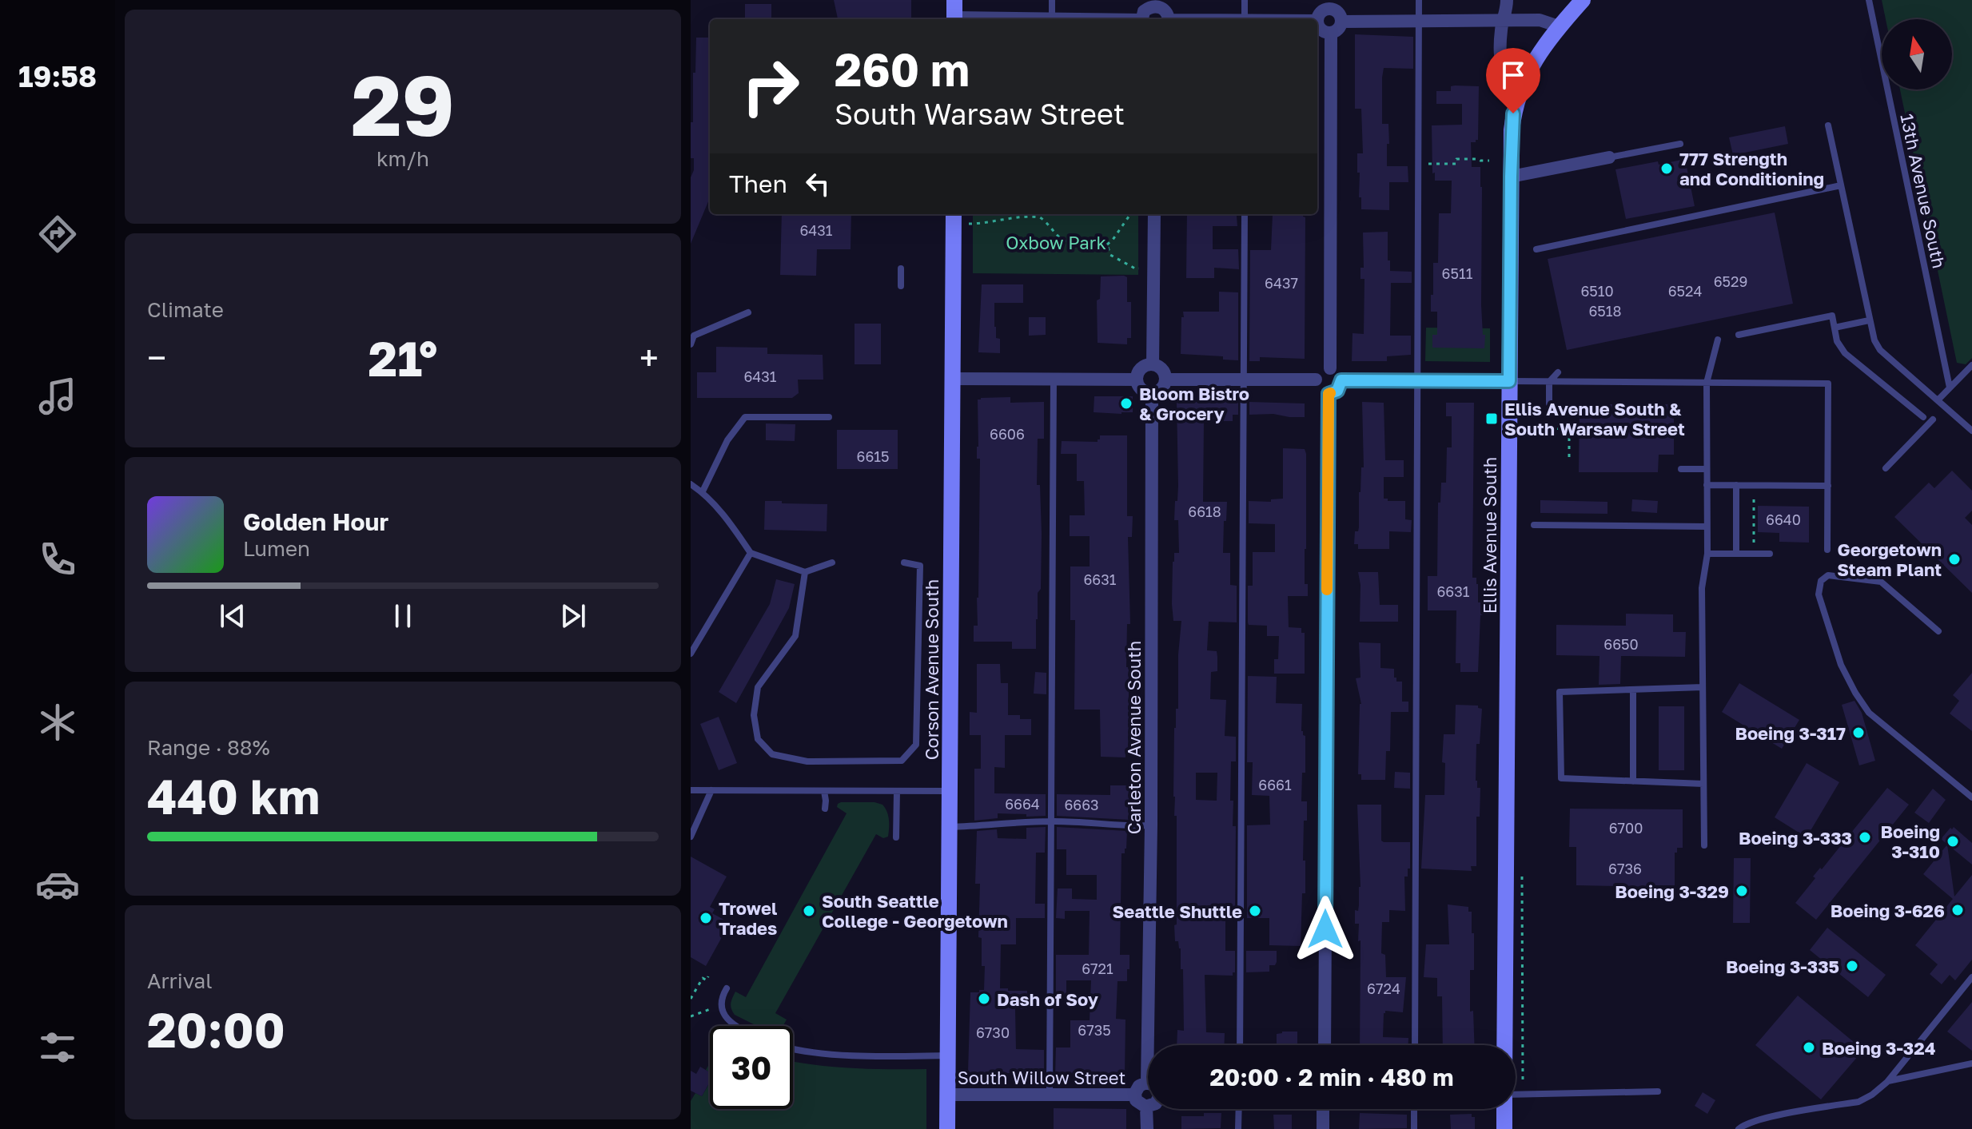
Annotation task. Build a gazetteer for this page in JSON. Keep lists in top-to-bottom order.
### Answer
{
  "streets": {
    "street": [
      "Ellis Avenue South",
      "Corson Avenue South",
      "Carleton Avenue South",
      "South Willow Street"
    ],
    "lane": ["13th Avenue South"]
  },
  "crossings": [
    ["Corson Avenue South", "South Willow Street"]
  ],
  "parks": ["Oxbow Park"],
  "places": {
    "other": [
      "777 Strength and Conditioning",
      "Bloom Bistro & Grocery",
      "Georgetown Steam Plant",
      "Boeing 3-317",
      "Boeing 3-333",
      "Boeing 3-310",
      "Boeing 3-329",
      "Boeing 3-626",
      "South Seattle College - Georgetown",
      "Seattle Shuttle",
      "Trowel Trades",
      "Boeing 3-335",
      "Dash of Soy",
      "Boeing 3-324"
    ],
    "transit": ["Ellis Avenue South & South Warsaw Street"]
  },
  "house_numbers": [
    "6431",
    "6511",
    "6529",
    "6437",
    "6510",
    "6524",
    "6518",
    "6431",
    "6606",
    "6615",
    "6618",
    "6640",
    "6631",
    "6631",
    "6650",
    "6661",
    "6664",
    "6663",
    "6700",
    "6736",
    "6721",
    "6724",
    "6735",
    "6730"
  ],
  "north": "top",
  "page": {
    "tabs": "19:58",
    "tile": [
      ["29", "km/h"],
      "Climate",
      ["Range · 88%", "440 km"],
      ["Arrival", "20:00"]
    ],
    "turn": ["260 m", "South Warsaw Street"],
    "then": "Then",
    "heat": ["−", "21°", "+"],
    "song": ["Golden Hour", "Lumen"],
    "limit": "30",
    "trip": "20:00 · 2 min · 480 m"
  }
}
